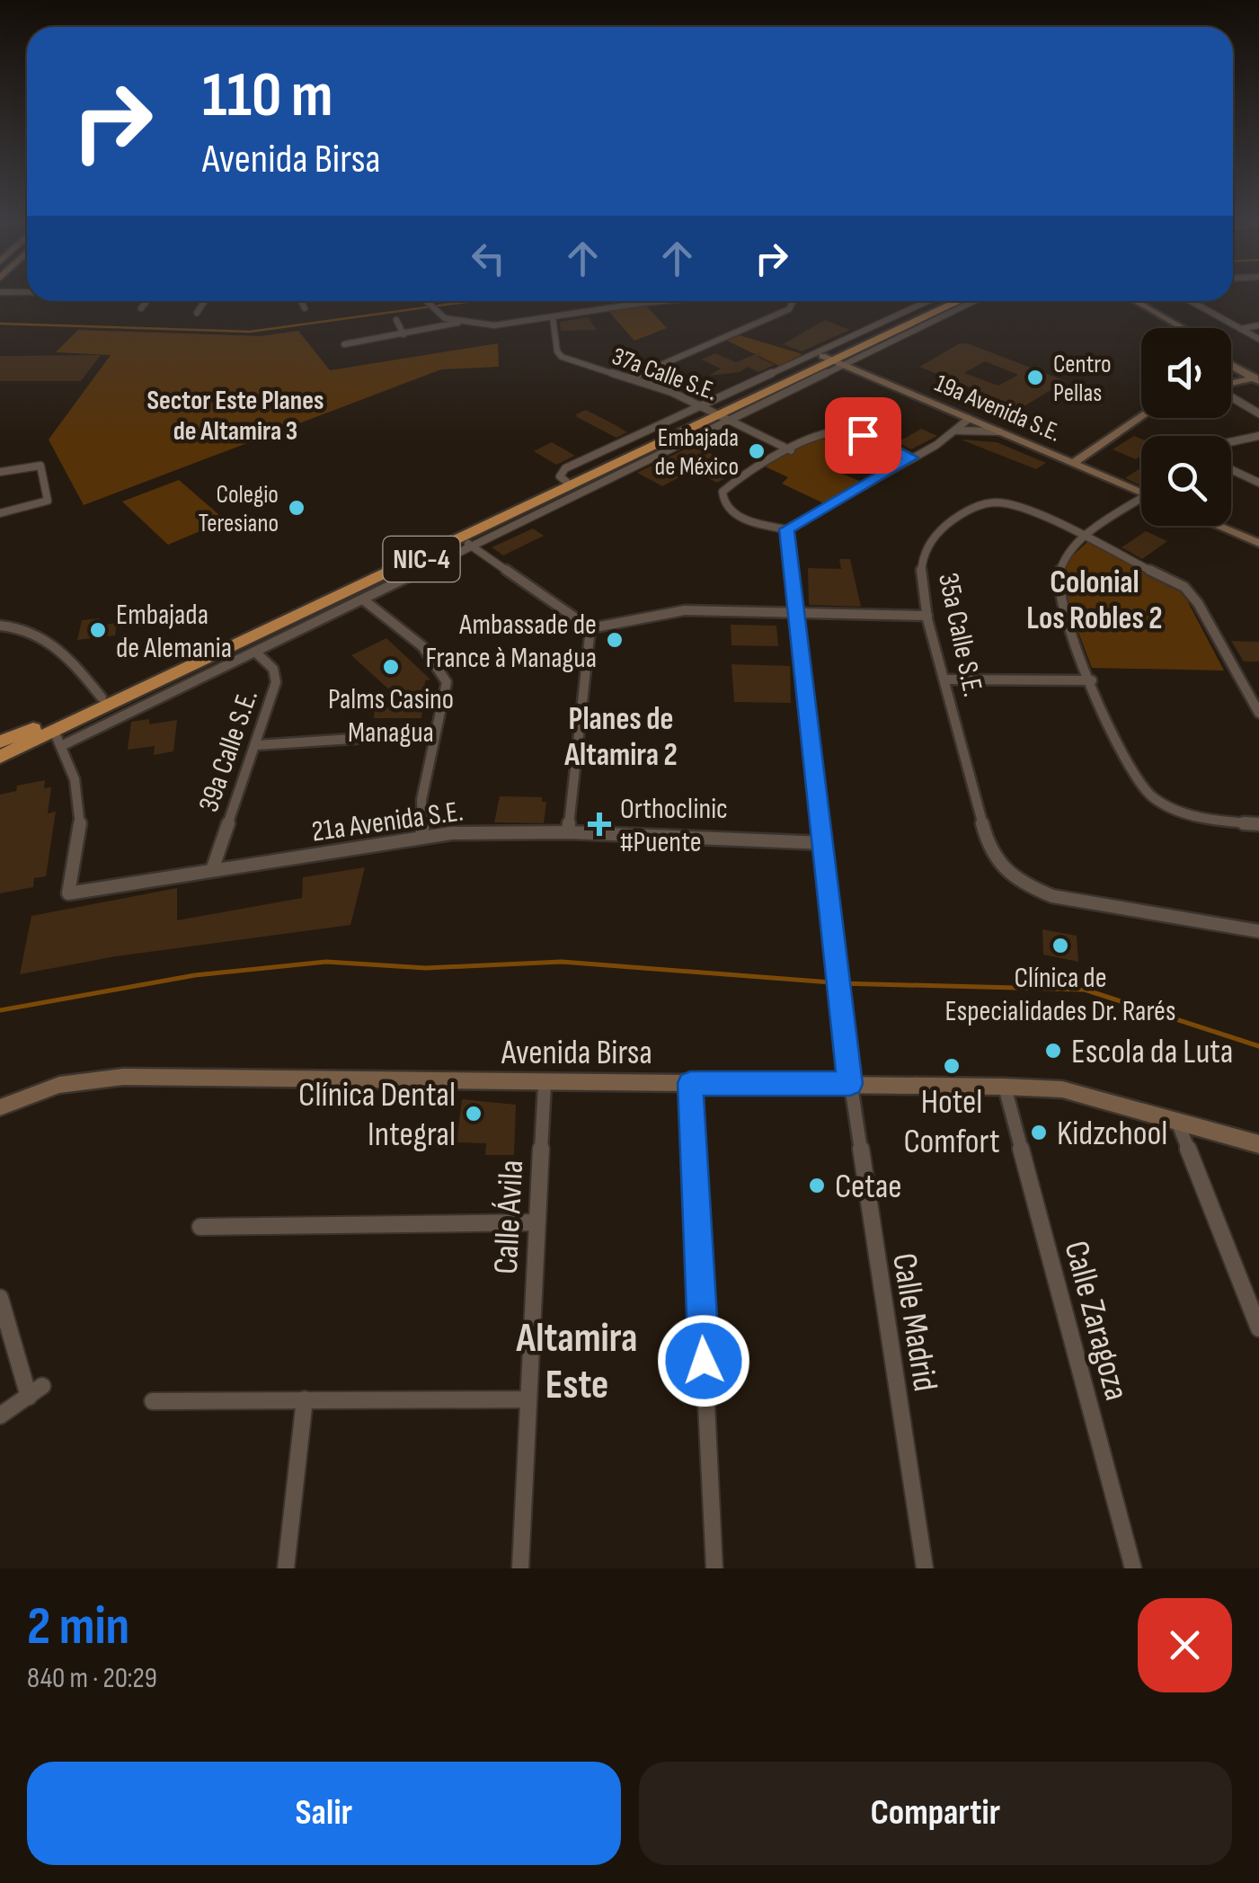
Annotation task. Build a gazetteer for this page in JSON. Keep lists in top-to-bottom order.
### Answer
{
  "streets": {
    "highway": ["NIC-4"],
    "street": [
      "37a Calle S.E.",
      "19a Avenida S.E.",
      "35a Calle S.E.",
      "39a Calle S.E.",
      "21a Avenida S.E.",
      "Avenida Birsa",
      "Calle Ávila",
      "Calle Zaragoza",
      "Calle Madrid"
    ]
  },
  "crossings": [
    ["37a Calle S.E.", "NIC-4"],
    ["19a Avenida S.E.", "NIC-4"],
    ["39a Calle S.E.", "21a Avenida S.E."],
    ["21a Avenida S.E.", "Calle Madrid"],
    ["Avenida Birsa", "Calle Ávila"],
    ["Avenida Birsa", "Calle Zaragoza"],
    ["Avenida Birsa", "Calle Madrid"]
  ],
  "districts": [
    "Sector Este Planes de Altamira 3",
    "Colonial Los Robles 2",
    "Planes de Altamira 2",
    "Altamira Este"
  ],
  "places": {
    "other": [
      "Centro Pellas",
      "Embajada de México",
      "Colegio Teresiano",
      "Embajada de Alemania",
      "Ambassade de France à Managua",
      "Palms Casino Managua",
      "Clínica de Especialidades Dr. Rarés",
      "Escola da Luta",
      "Hotel Comfort",
      "Clínica Dental Integral",
      "Kidzchool",
      "Cetae"
    ],
    "health": ["Orthoclinic #Puente"]
  },
  "page": {
    "turn": ["110 m", "Avenida Birsa"],
    "heading": ["2 min", "840 m · 20:29"],
    "buttons": ["Salir", "Compartir"]
  }
}
